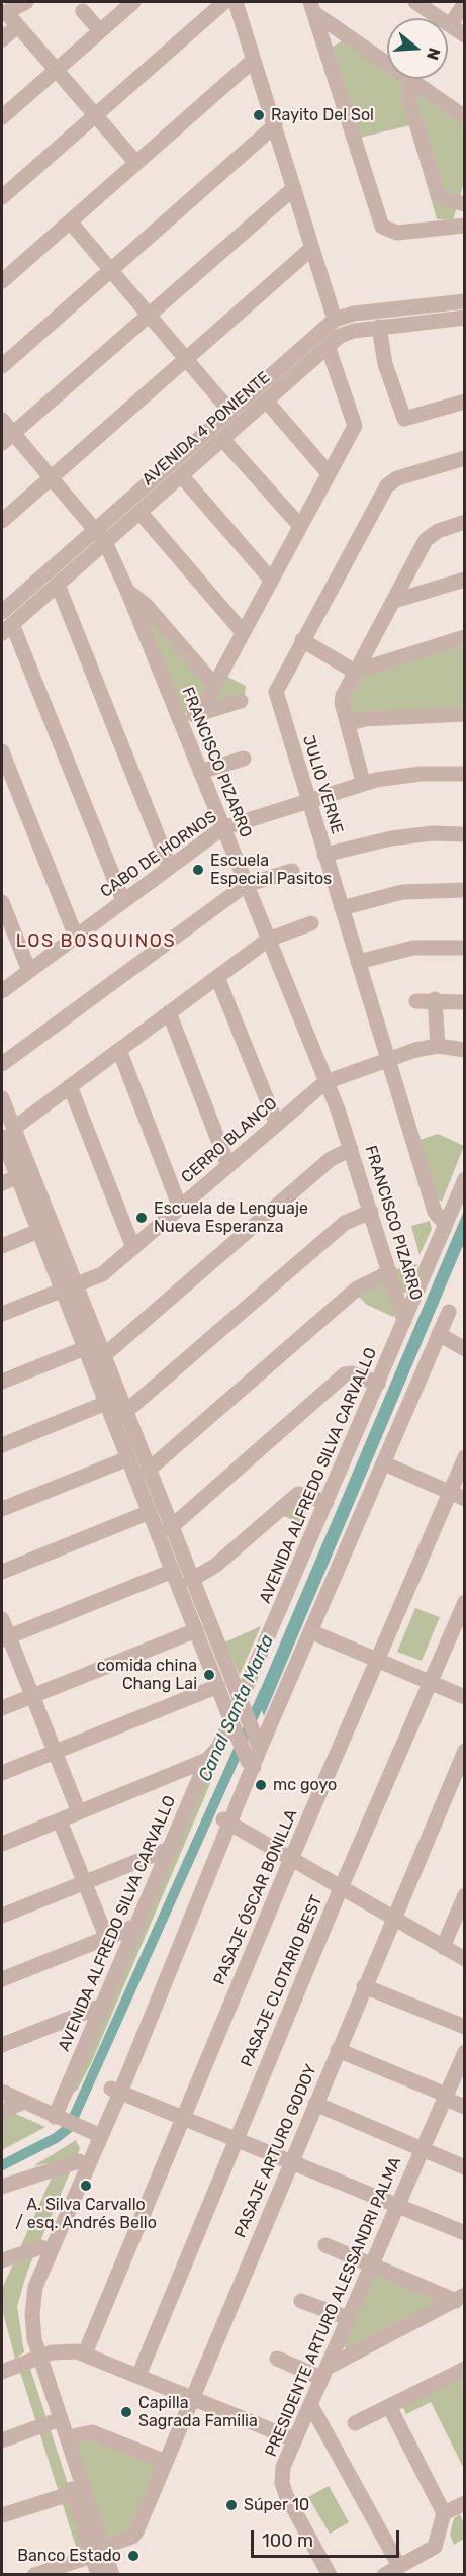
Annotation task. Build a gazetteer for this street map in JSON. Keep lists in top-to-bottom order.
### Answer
{
  "streets": {
    "street": [
      "AVENIDA 4 PONIENTE",
      "FRANCISCO PIZARRO",
      "JULIO VERNE",
      "CABO DE HORNOS",
      "CERRO BLANCO",
      "AVENIDA ALFREDO SILVA CARVALLO",
      "PASAJE ÓSCAR BONILLA",
      "PASAJE CLOTARIO BEST",
      "PASAJE ARTURO GODOY",
      "PRESIDENTE ARTURO ALESSANDRI PALMA"
    ]
  },
  "crossings": [
    ["AVENIDA 4 PONIENTE", "FRANCISCO PIZARRO"],
    ["FRANCISCO PIZARRO", "CABO DE HORNOS"],
    ["FRANCISCO PIZARRO", "CERRO BLANCO"],
    ["FRANCISCO PIZARRO", "AVENIDA ALFREDO SILVA CARVALLO"],
    ["JULIO VERNE", "CABO DE HORNOS"],
    ["JULIO VERNE", "CERRO BLANCO"],
    ["JULIO VERNE", "AVENIDA ALFREDO SILVA CARVALLO"]
  ],
  "districts": ["LOS BOSQUINOS"],
  "water": ["Canal Santa Marta"],
  "places": [
    "Rayito Del Sol",
    "Escuela Especial Pasitos",
    "Escuela de Lenguaje Nueva Esperanza",
    "comida china Chang Lai",
    "mc goyo",
    "A. Silva Carvallo / esq. Andrés Bello",
    "Capilla Sagrada Familia",
    "Súper 10",
    "Banco Estado"
  ],
  "scale_bar": "100 m",
  "north": "right"
}
